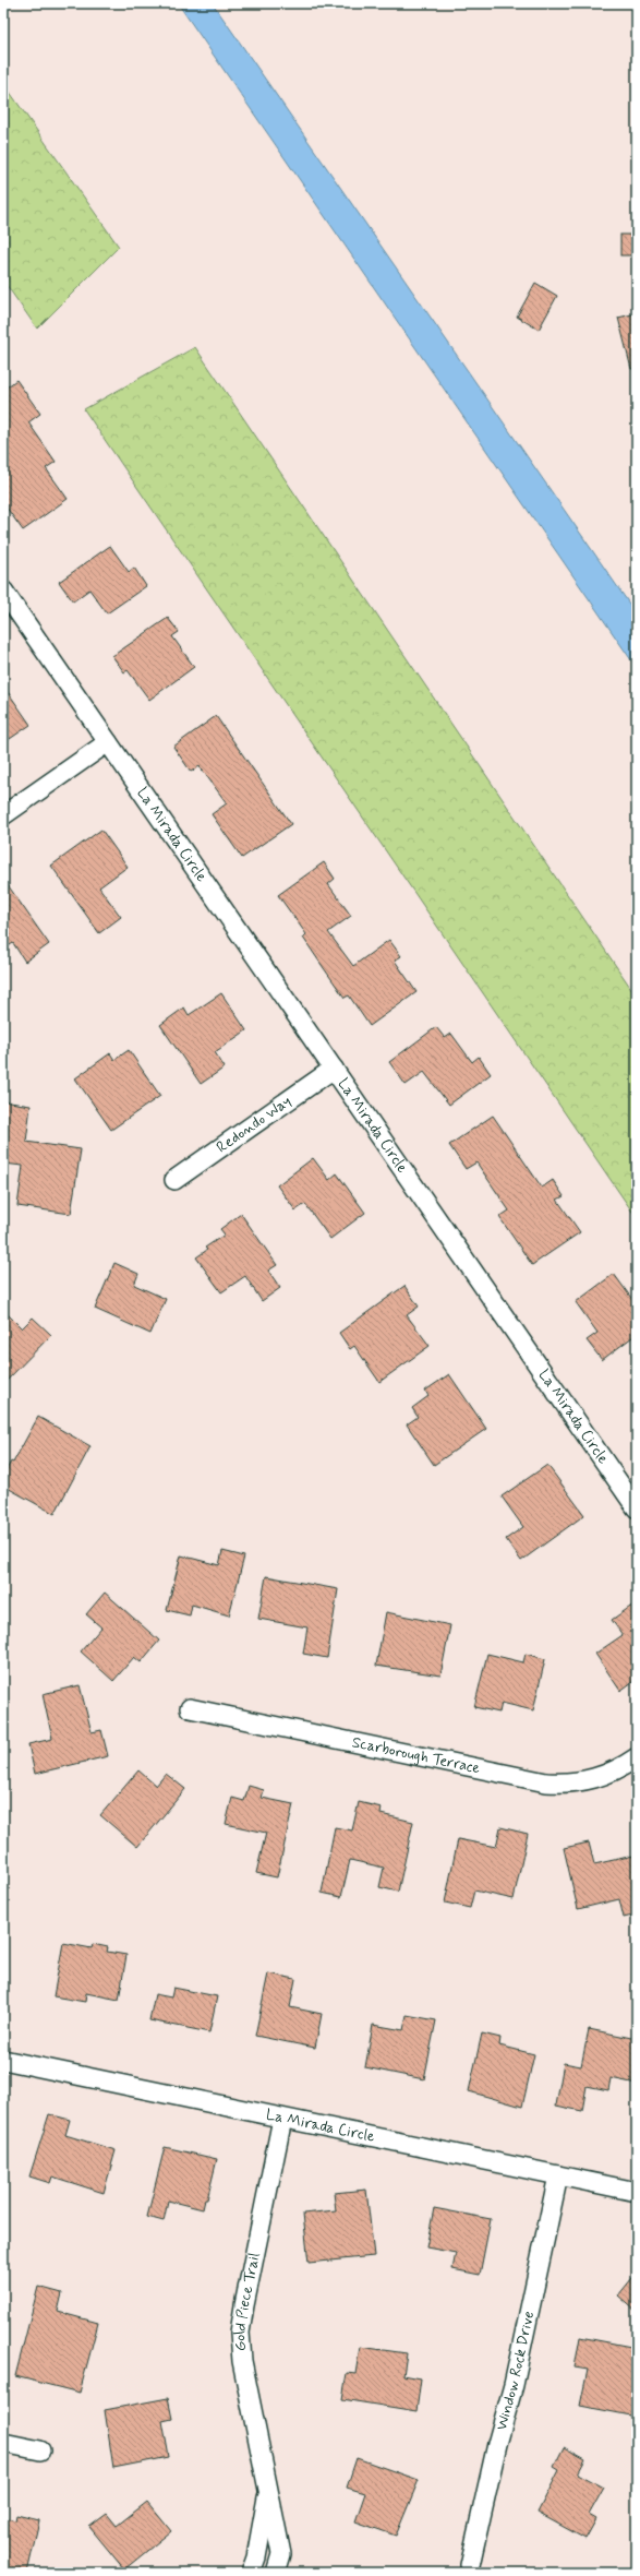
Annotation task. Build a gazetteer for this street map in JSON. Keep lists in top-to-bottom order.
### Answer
{
  "streets": {
    "street": [
      "La Mirada Circle",
      "Redondo Way",
      "Scarborough Terrace",
      "Gold Piece Trail",
      "Window Rock Drive"
    ]
  },
  "crossings": [
    ["La Mirada Circle", "Redondo Way"],
    ["La Mirada Circle", "Gold Piece Trail"],
    ["La Mirada Circle", "Window Rock Drive"]
  ]
}
